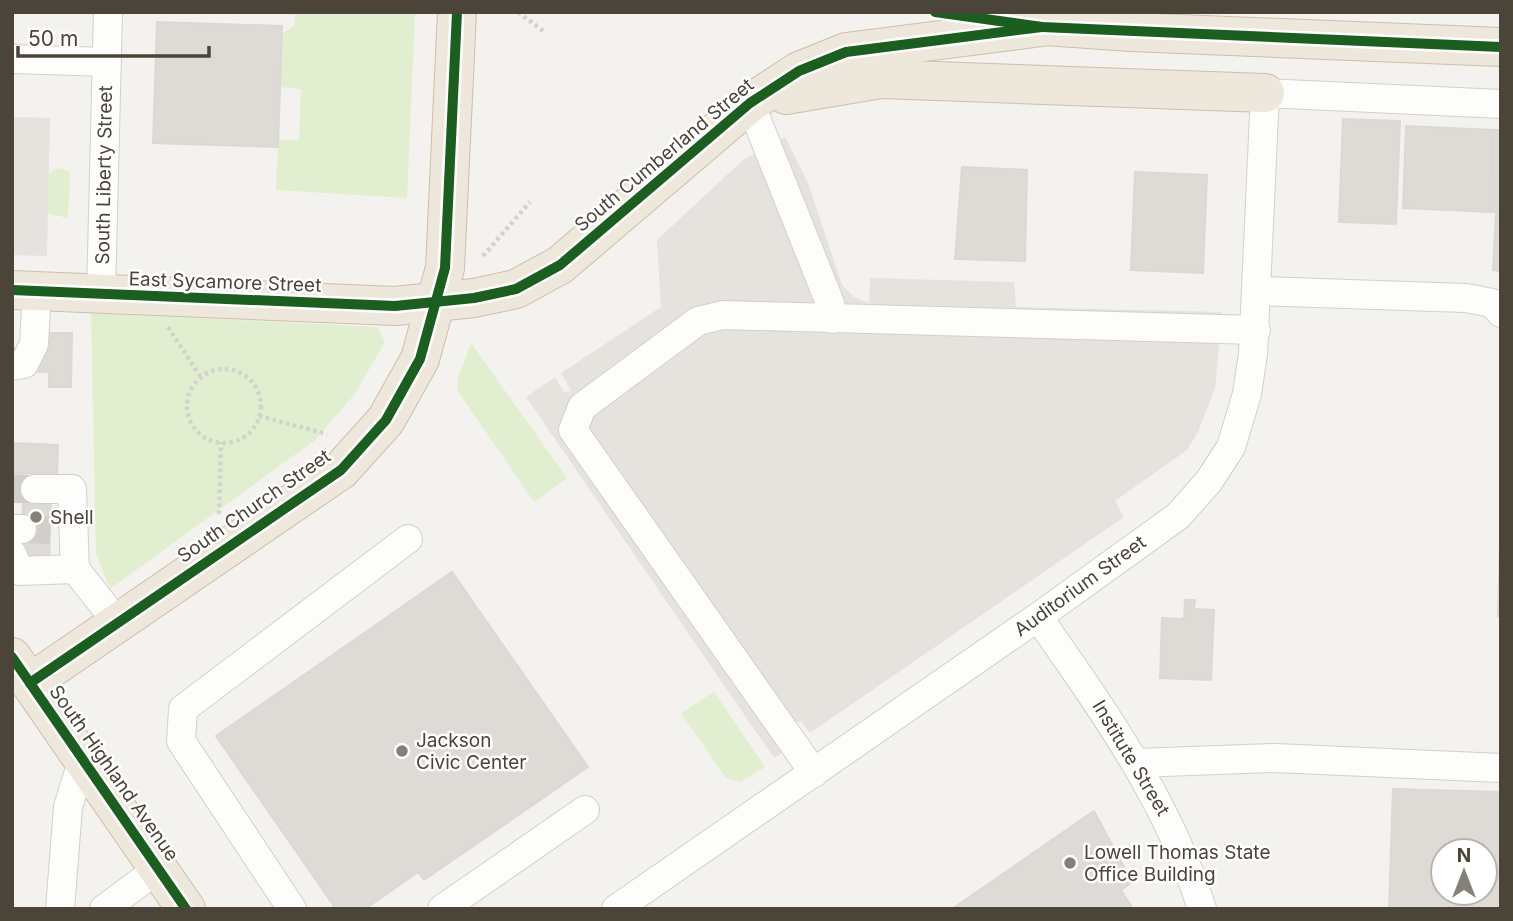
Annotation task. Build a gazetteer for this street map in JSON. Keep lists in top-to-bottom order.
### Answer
{
  "streets": {
    "highway": [
      "South Cumberland Street",
      "East Sycamore Street",
      "South Church Street",
      "South Highland Avenue"
    ],
    "street": ["South Liberty Street", "Auditorium Street", "Institute Street"]
  },
  "crossings": [
    ["South Cumberland Street", "East Sycamore Street"],
    ["South Cumberland Street", "South Church Street"],
    ["South Liberty Street", "East Sycamore Street"],
    ["East Sycamore Street", "South Church Street"],
    ["South Church Street", "South Highland Avenue"],
    ["Auditorium Street", "Institute Street"]
  ],
  "places": ["Shell", "Jackson Civic Center", "Lowell Thomas State Office Building"],
  "scale_bar": "50 m",
  "north": "top"
}
